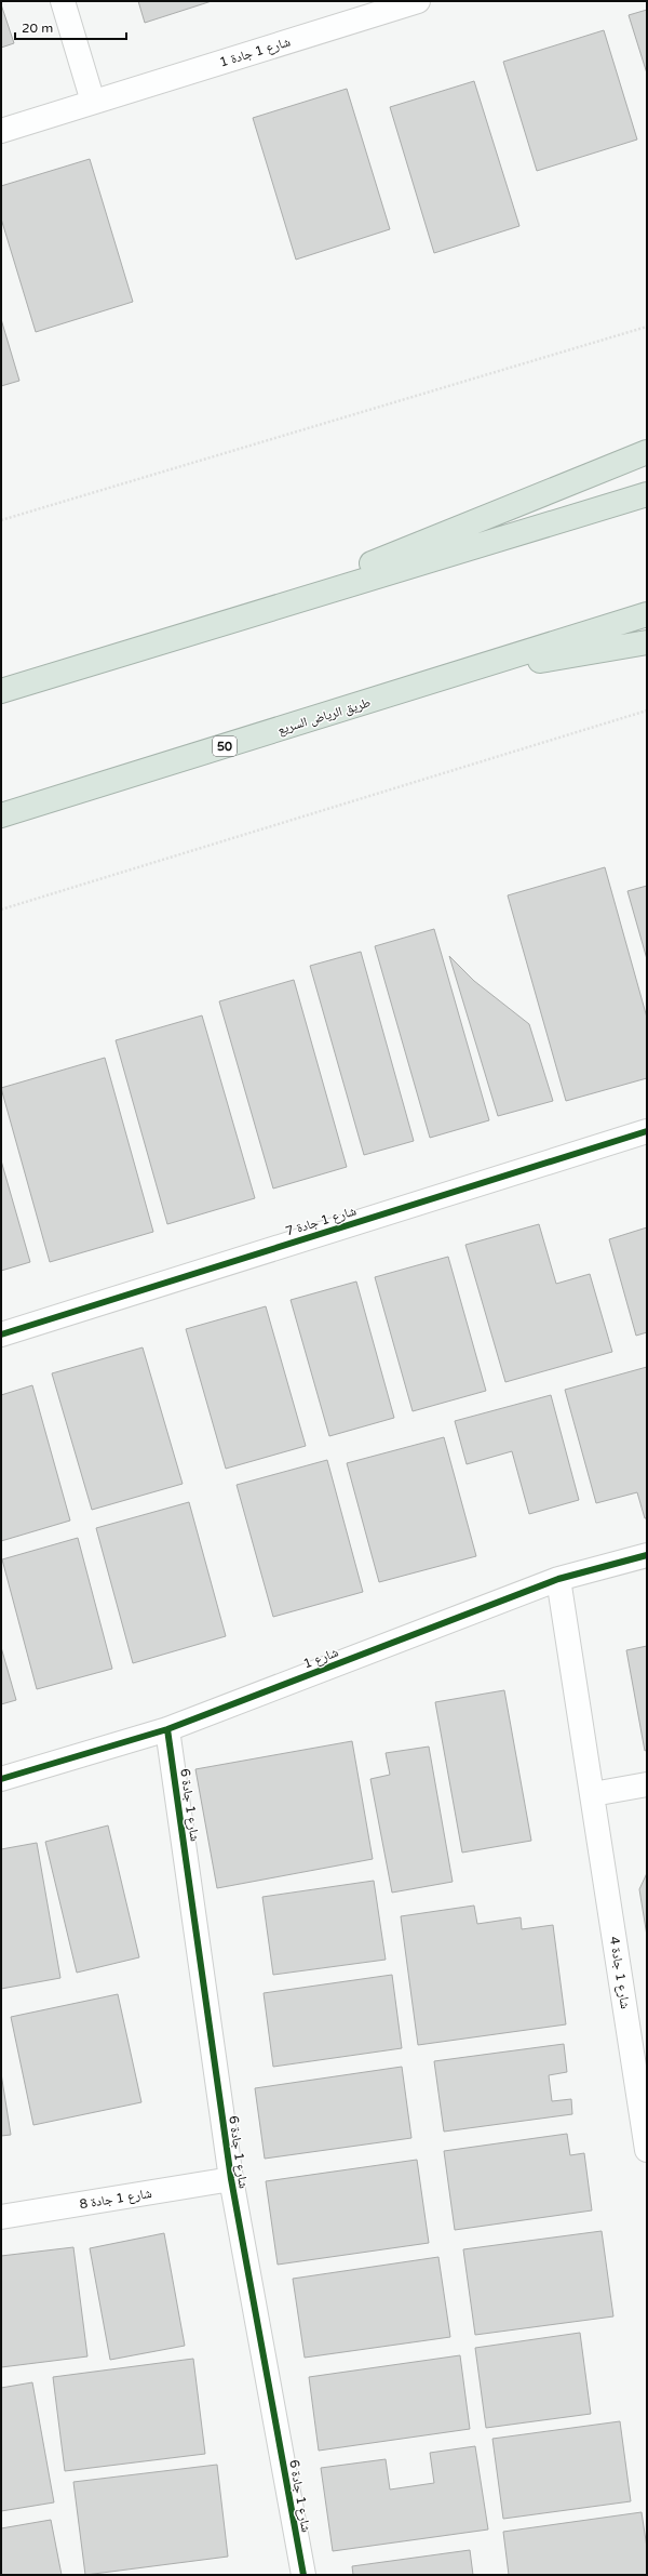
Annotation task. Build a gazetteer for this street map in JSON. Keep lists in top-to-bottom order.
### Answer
{
  "streets": {
    "highway": ["طريق الرياض السريع", "50"],
    "street": [
      "شارع 1 جادة 1",
      "شارع 1 جادة 7",
      "شارع 1",
      "شارع 1 جادة 6",
      "شارع 1 جادة 4",
      "شارع 1 جادة 8"
    ]
  },
  "crossings": [
    ["شارع 1", "شارع 1 جادة 6"],
    ["شارع 1", "شارع 1 جادة 4"],
    ["شارع 1 جادة 6", "شارع 1 جادة 8"]
  ],
  "scale_bar": "20 m"
}
